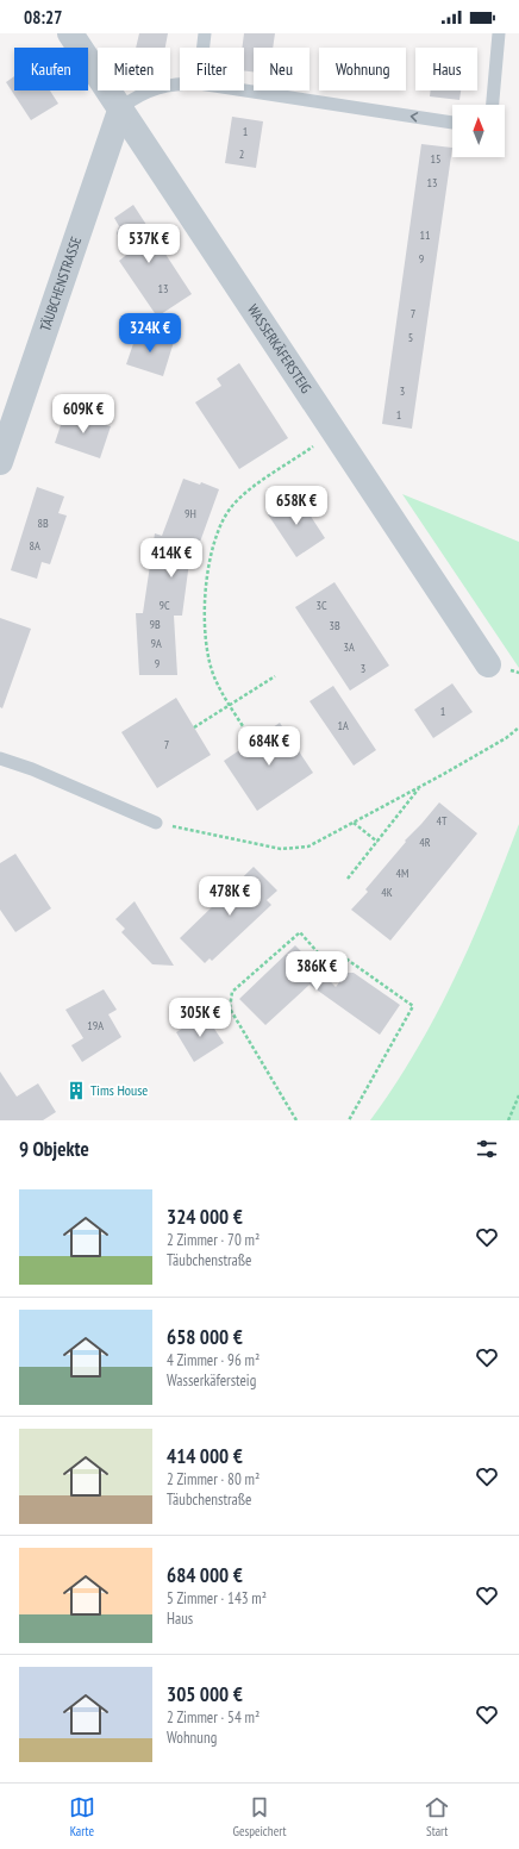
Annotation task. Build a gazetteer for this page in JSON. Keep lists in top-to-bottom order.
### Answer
{
  "streets": {
    "street": ["TÄUBCHENSTRASSE", "WASSERKÄFERSTEIG"]
  },
  "crossings": [
    ["TÄUBCHENSTRASSE", "WASSERKÄFERSTEIG"]
  ],
  "places": {
    "building": ["Tims House"]
  },
  "house_numbers": [
    "1",
    "2",
    "15",
    "13",
    "11",
    "9",
    "13",
    "7",
    "5",
    "3",
    "1",
    "9H",
    "8B",
    "8A",
    "9C",
    "3C",
    "9B",
    "3B",
    "9A",
    "3A",
    "9",
    "3",
    "1",
    "1A",
    "7",
    "4T",
    "4R",
    "4M",
    "4K",
    "19A"
  ],
  "north": "top",
  "page": {
    "status": "08:27",
    "chip": [
      "Kaufen",
      "Mieten",
      "Filter",
      "Neu",
      "Wohnung",
      "Haus"
    ],
    "price": [
      "537K €",
      "324K €",
      "609K €",
      "658K €",
      "414K €",
      "684K €",
      "478K €",
      "386K €",
      "305K €"
    ],
    "heading": "9 Objekte",
    "list": [
      {
        "name": "324 000 €",
        "note": "2 Zimmer · 70 m² · Täubchenstraße"
      },
      {
        "name": "658 000 €",
        "note": "4 Zimmer · 96 m² · Wasserkäfersteig"
      },
      {
        "name": "414 000 €",
        "note": "2 Zimmer · 80 m² · Täubchenstraße"
      },
      {
        "name": "684 000 €",
        "note": "5 Zimmer · 143 m² · Haus"
      },
      {
        "name": "305 000 €",
        "note": "2 Zimmer · 54 m² · Wohnung"
      }
    ],
    "tabs": ["Karte", "Gespeichert", "Start"]
  }
}
